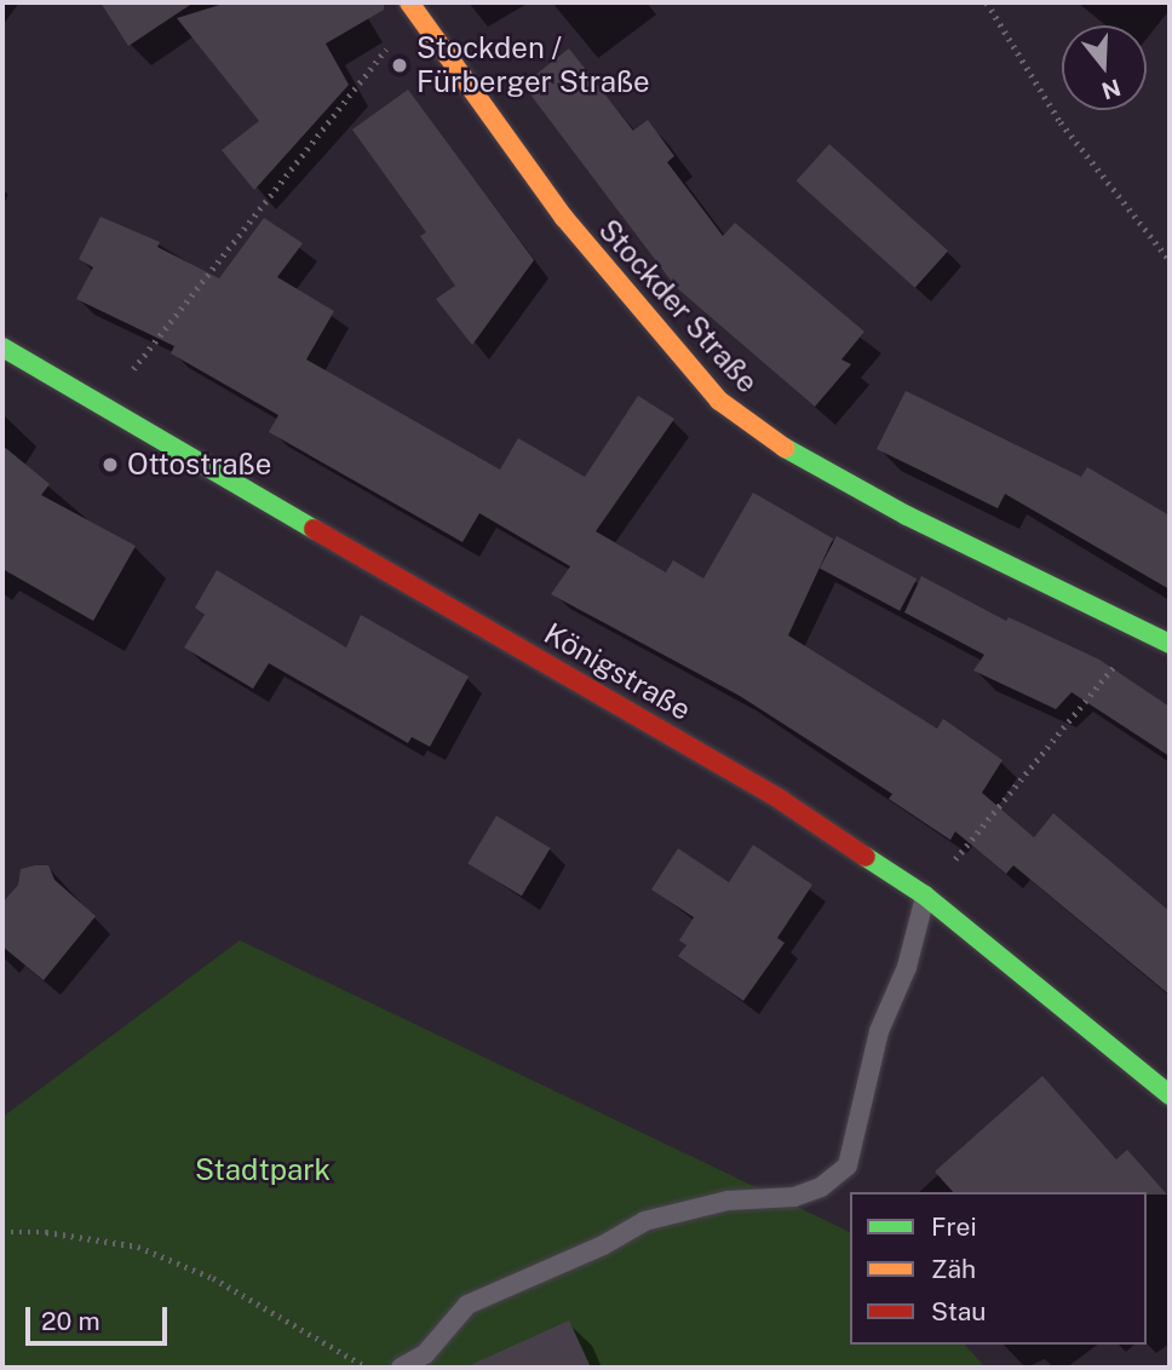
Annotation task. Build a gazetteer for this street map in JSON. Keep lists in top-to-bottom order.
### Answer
{
  "streets": {
    "main road": ["Stockder Straße", "Königstraße"]
  },
  "parks": ["Stadtpark"],
  "places": ["Stockden / Fürberger Straße", "Ottostraße"],
  "legend": ["Frei", "Zäh", "Stau"],
  "scale_bar": "20 m",
  "north": "bottom"
}
